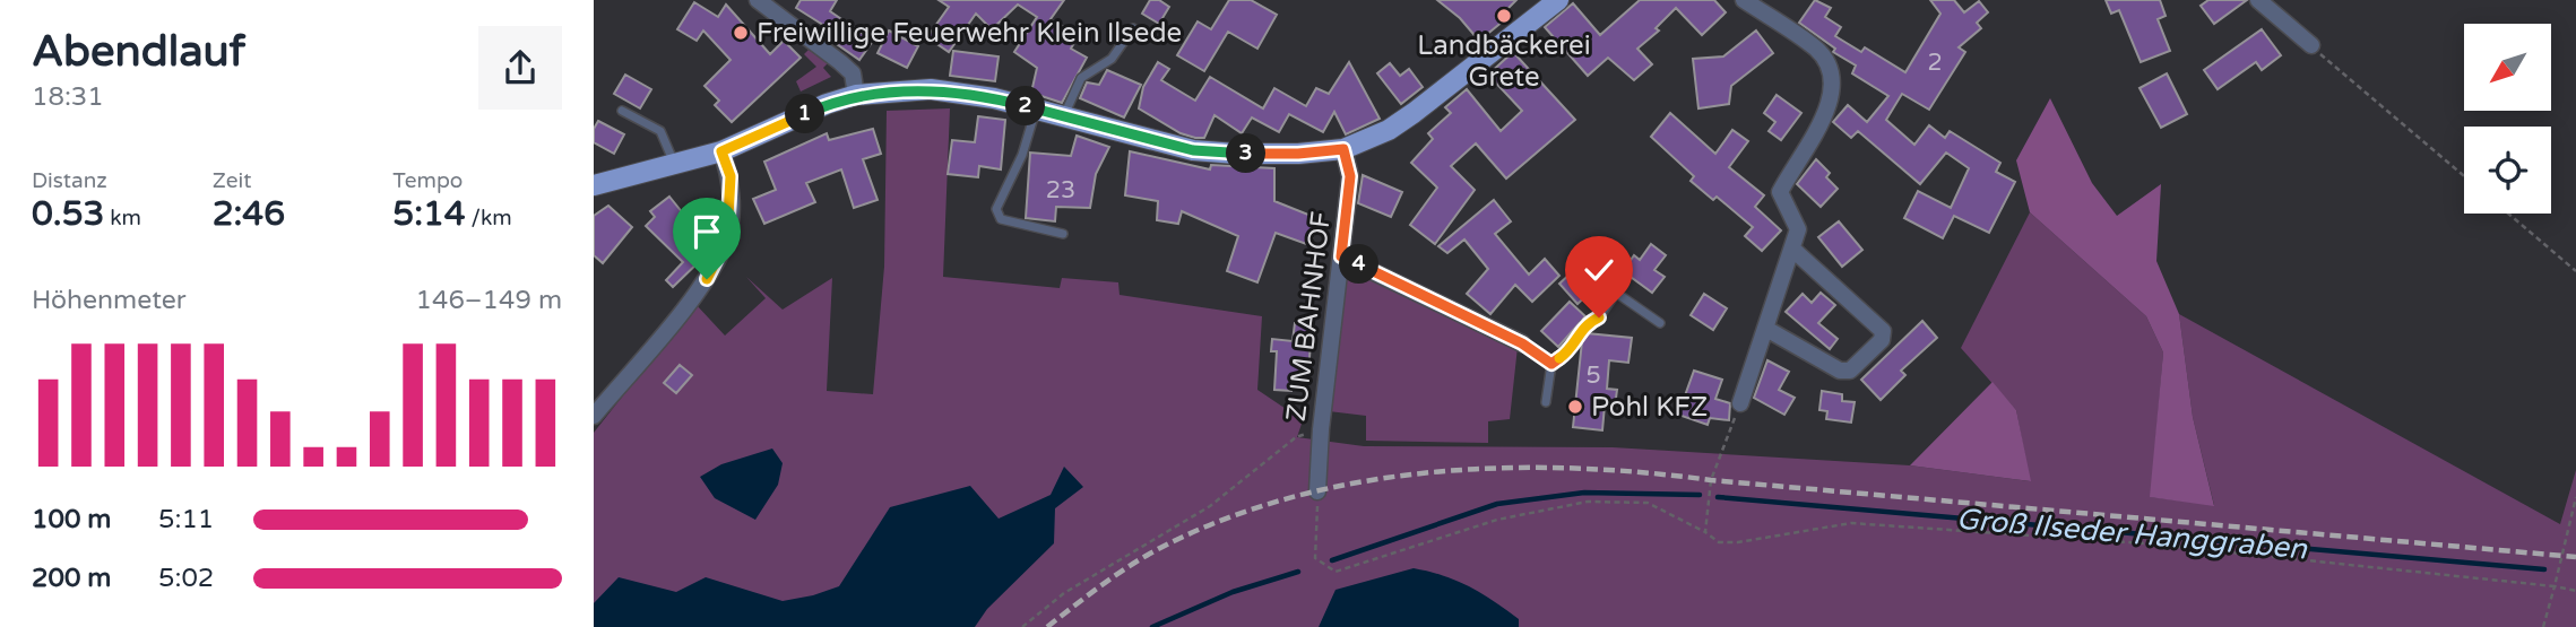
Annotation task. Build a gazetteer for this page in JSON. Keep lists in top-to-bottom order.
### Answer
{
  "streets": {
    "street": ["ZUM BAHNHOF"]
  },
  "water": ["Groß Ilseder Hanggraben"],
  "places": ["Landbäckerei Grete", "Freiwillige Feuerwehr Klein Ilsede", "Pohl KFZ"],
  "house_numbers": ["2", "23", "5"],
  "north": "bottom left",
  "page": {
    "heading": ["Abendlauf", "18:31"],
    "pins": [
      "2",
      "1",
      "3",
      "4"
    ],
    "stats": [
      ["Distanz", "0.53 km"],
      ["Zeit", "2:46"],
      ["Tempo", "5:14 /km"]
    ],
    "chart": ["Höhenmeter", "146–149 m"],
    "list": [
      {
        "name": "100 m",
        "note": "5:11"
      },
      {
        "name": "200 m",
        "note": "5:02"
      }
    ]
  }
}
